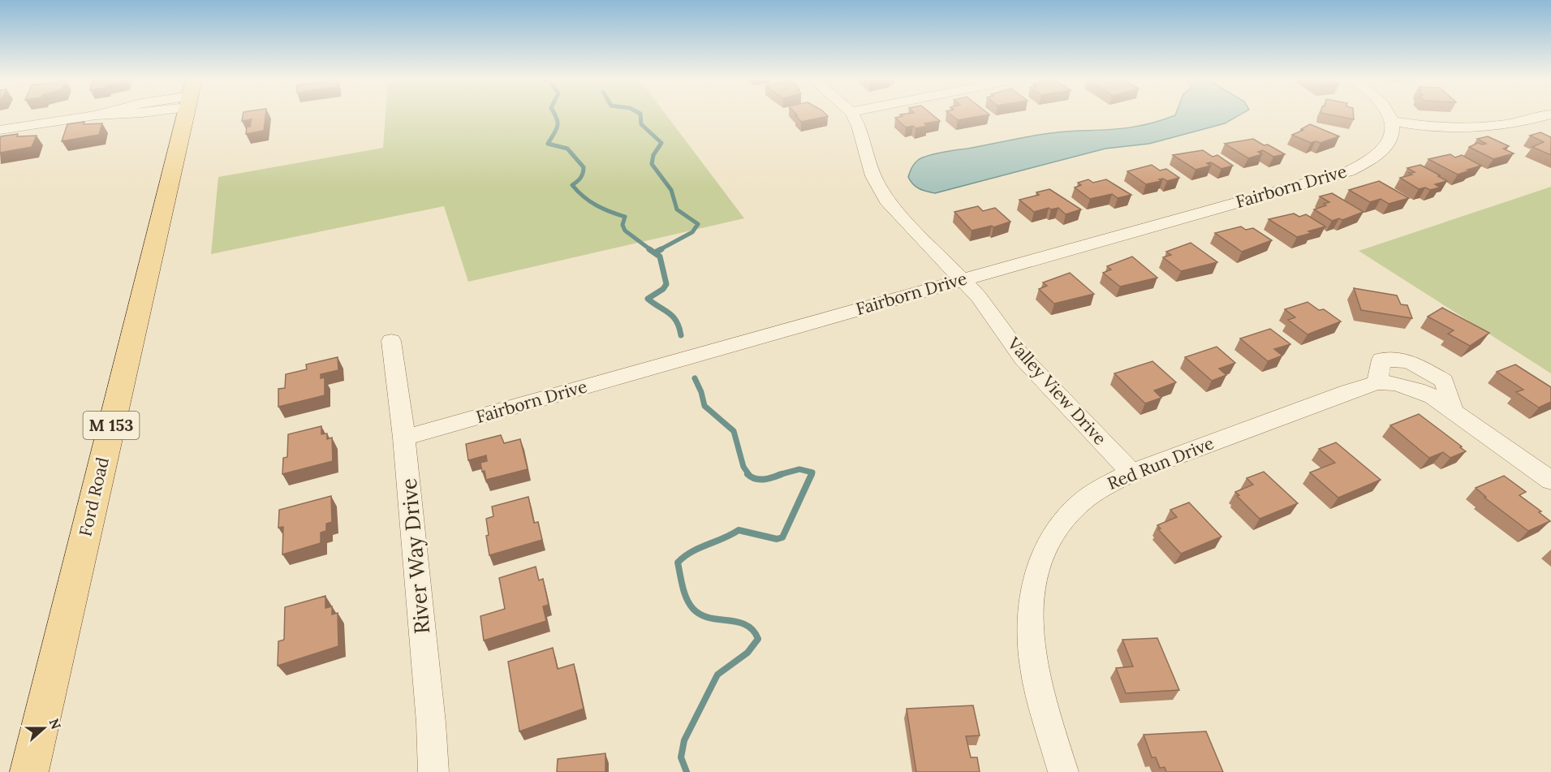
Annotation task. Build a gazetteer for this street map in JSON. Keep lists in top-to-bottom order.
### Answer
{
  "streets": {
    "main road": ["M 153", "Ford Road"],
    "street": [
      "Fairborn Drive",
      "Valley View Drive",
      "Red Run Drive",
      "River Way Drive"
    ]
  },
  "crossings": [
    ["Fairborn Drive", "Valley View Drive"],
    ["Fairborn Drive", "River Way Drive"],
    ["Valley View Drive", "Red Run Drive"]
  ],
  "north": "right"
}
